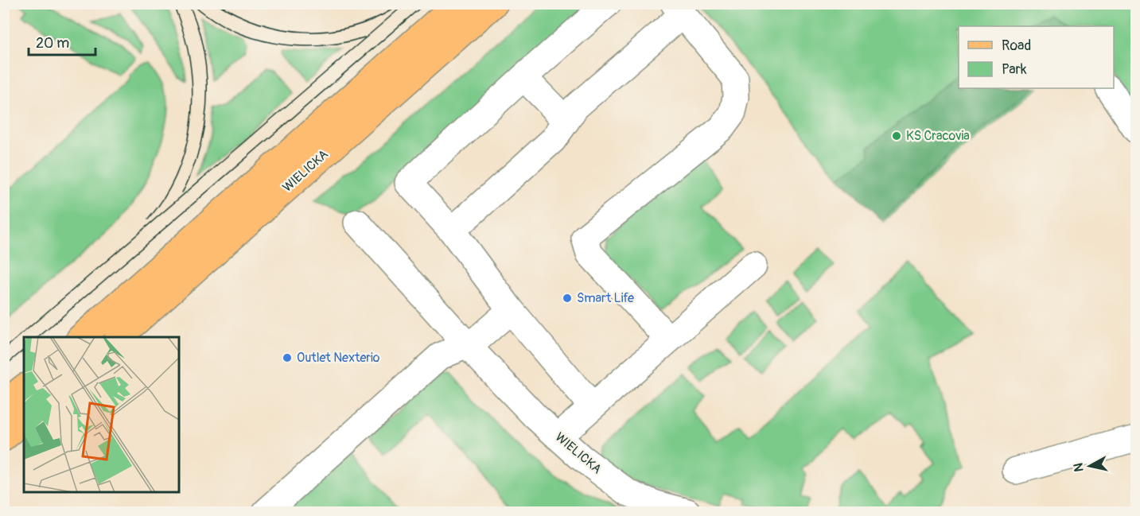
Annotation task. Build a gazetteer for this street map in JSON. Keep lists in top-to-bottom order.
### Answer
{
  "streets": {
    "main road": ["WIELICKA"]
  },
  "places": ["KS Cracovia", "Smart Life", "Outlet Nexterio"],
  "legend": ["Road", "Park"],
  "scale_bar": "20 m",
  "north": "left"
}
